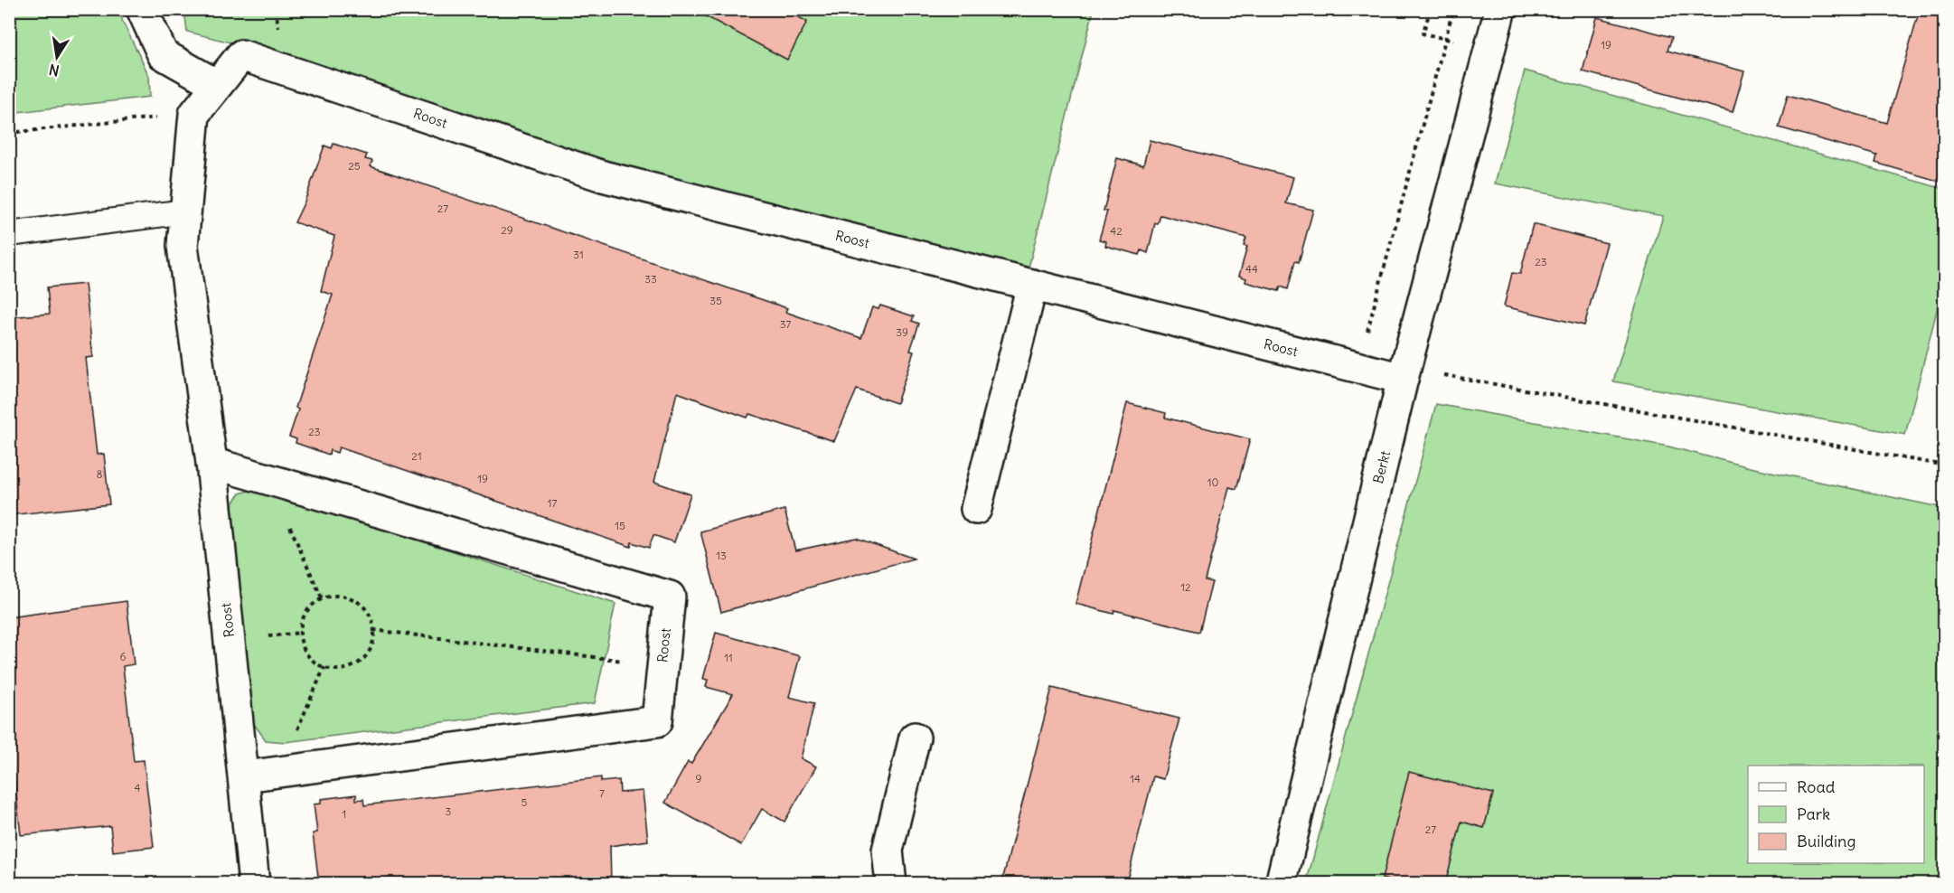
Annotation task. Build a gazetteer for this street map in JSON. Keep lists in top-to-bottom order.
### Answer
{
  "streets": {
    "street": ["Roost", "Berkt"]
  },
  "crossings": [
    ["Roost", "Berkt"]
  ],
  "house_numbers": [
    "19",
    "25",
    "27",
    "29",
    "42",
    "31",
    "23",
    "44",
    "33",
    "35",
    "37",
    "39",
    "23",
    "21",
    "8",
    "19",
    "10",
    "17",
    "15",
    "13",
    "12",
    "6",
    "11",
    "9",
    "14",
    "4",
    "7",
    "5",
    "3",
    "1",
    "27"
  ],
  "legend": ["Road", "Park", "Building"],
  "north": "bottom"
}
